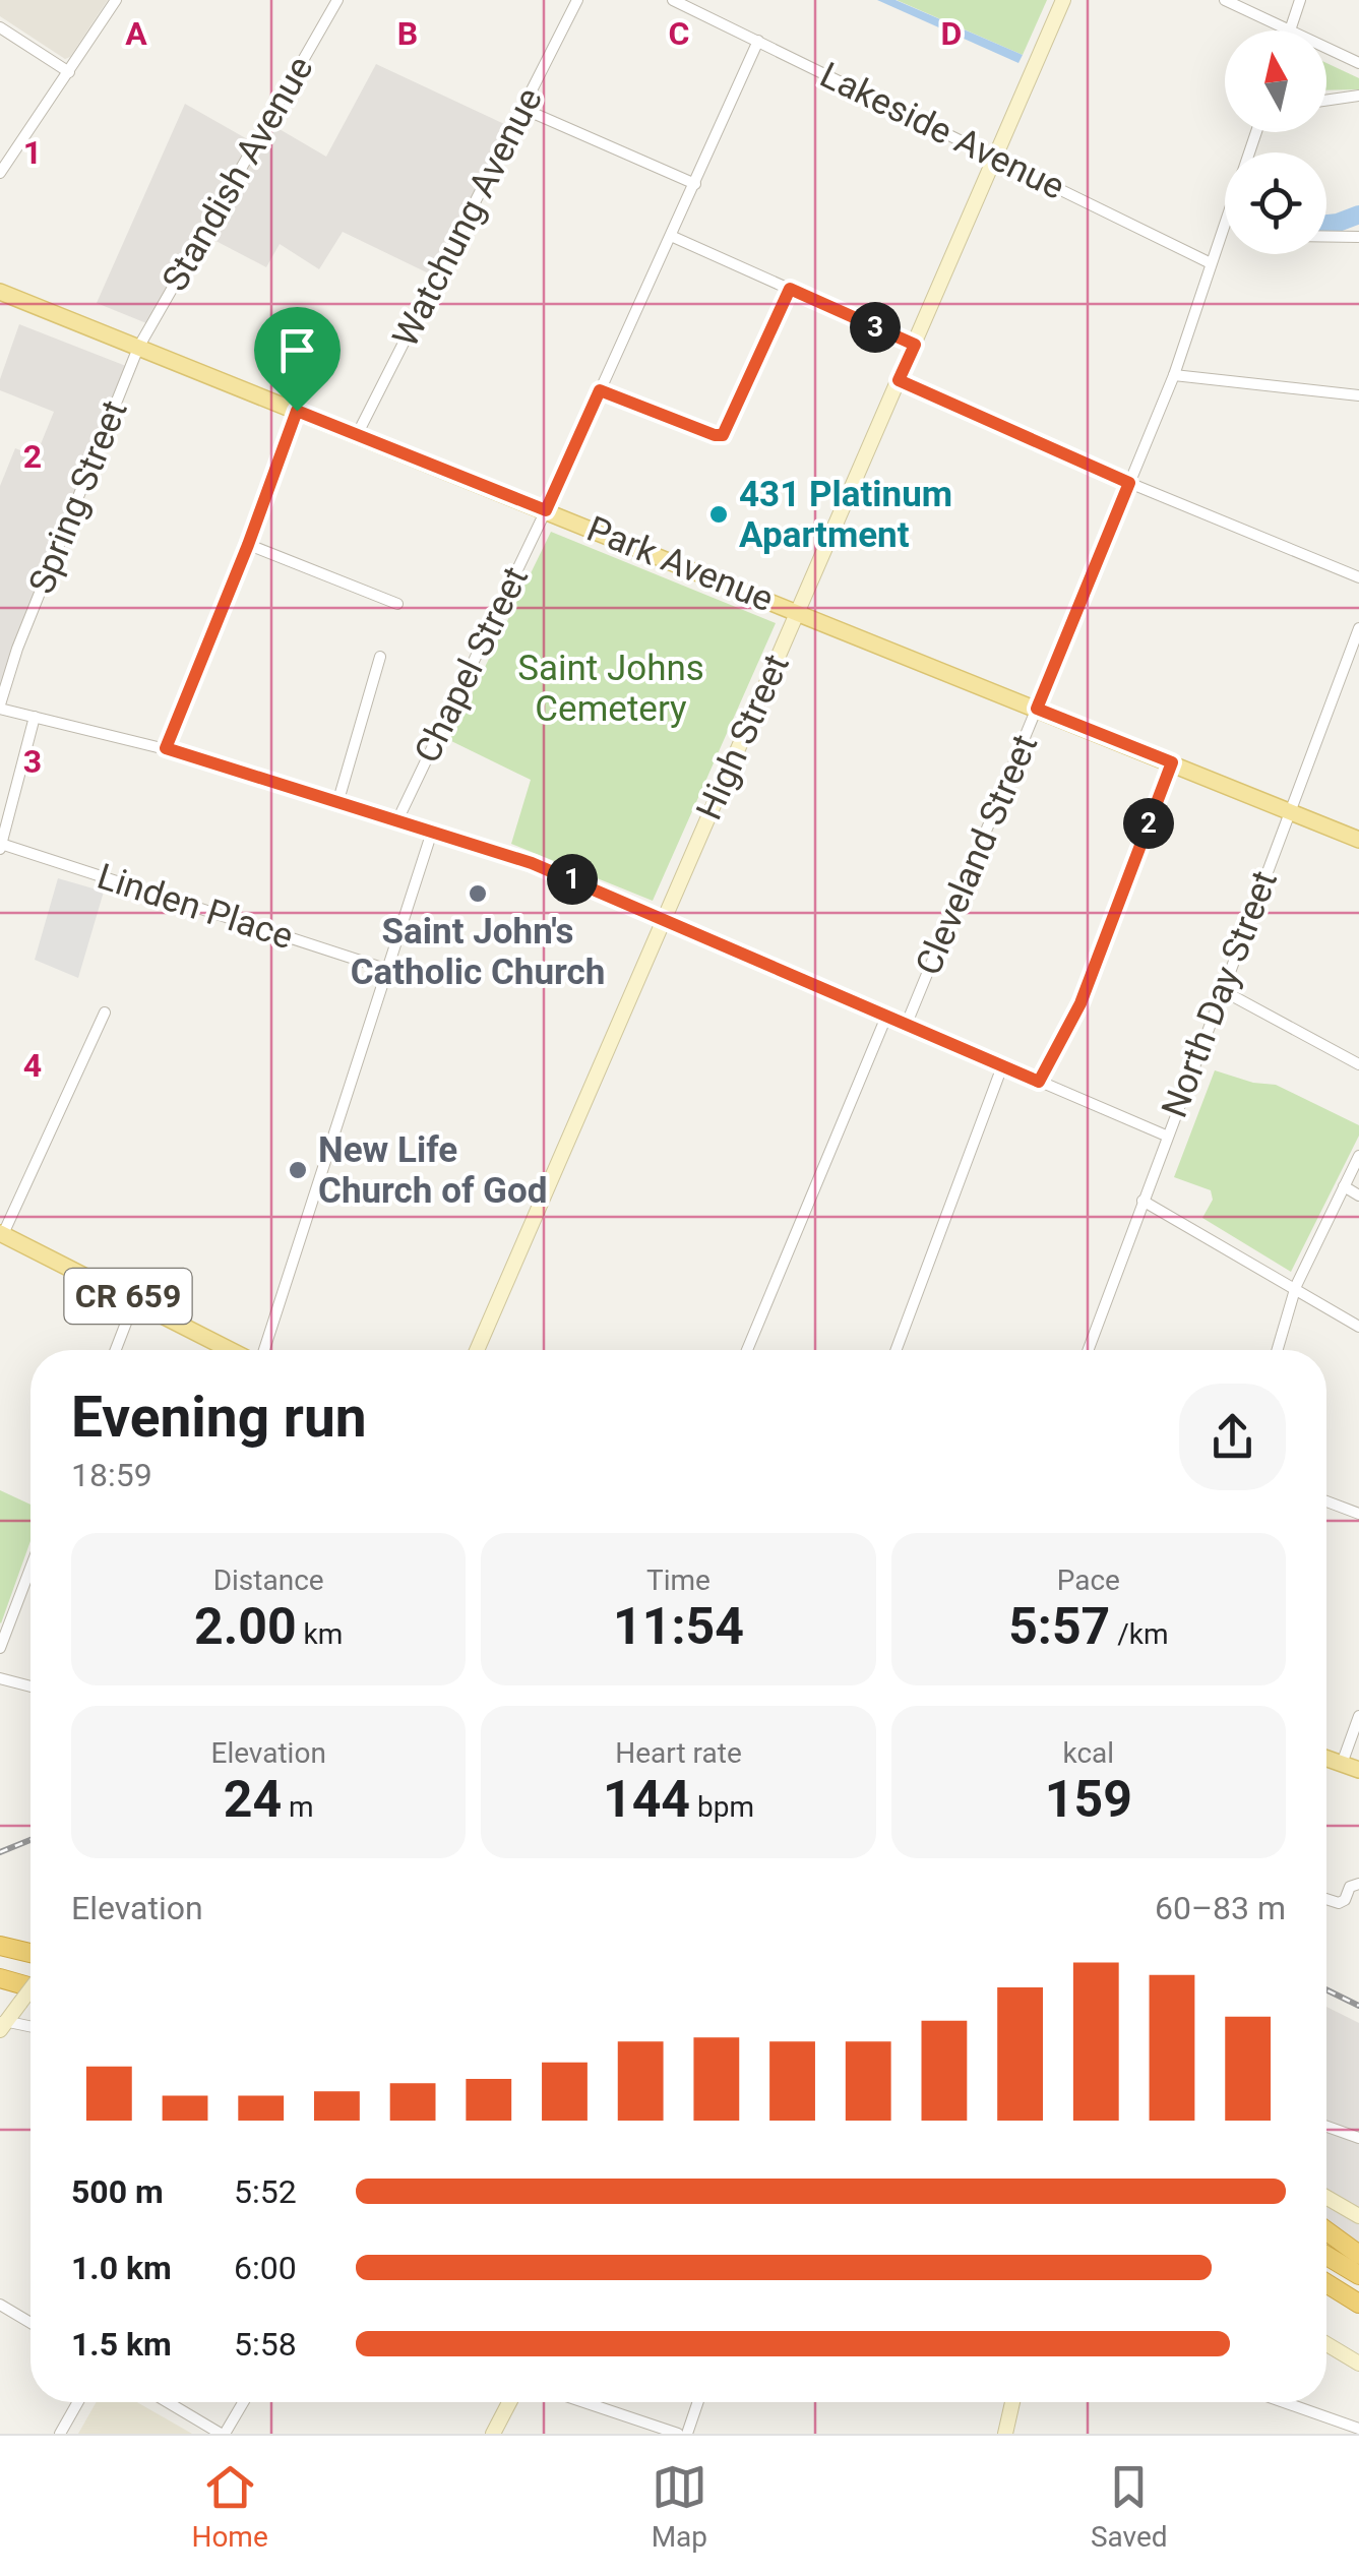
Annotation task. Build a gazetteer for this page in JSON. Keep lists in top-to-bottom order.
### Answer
{
  "streets": {
    "main road": ["Park Avenue", "High Street", "CR 659"],
    "street": [
      "Lakeside Avenue",
      "Standish Avenue",
      "Watchung Avenue",
      "Spring Street",
      "Chapel Street",
      "Cleveland Street",
      "Linden Place",
      "North Day Street"
    ]
  },
  "crossings": [
    ["Lakeside Avenue", "Chapel Street"],
    ["Lakeside Avenue", "High Street"],
    ["Lakeside Avenue", "Cleveland Street"],
    ["Standish Avenue", "Spring Street"],
    ["Standish Avenue", "Park Avenue"],
    ["Watchung Avenue", "Park Avenue"],
    ["Spring Street", "Park Avenue"],
    ["Park Avenue", "Chapel Street"],
    ["Park Avenue", "High Street"],
    ["Park Avenue", "Cleveland Street"],
    ["Park Avenue", "North Day Street"]
  ],
  "parks": ["Saint Johns Cemetery"],
  "places": ["431 Platinum Apartment", "Saint John's Catholic Church", "New Life Church of God"],
  "north": "top",
  "page": {
    "pins": ["3", "2", "1"],
    "heading": ["Evening run", "18:59"],
    "stats": [
      ["Distance", "2.00 km"],
      ["Time", "11:54"],
      ["Pace", "5:57 /km"],
      ["Elevation", "24 m"],
      ["Heart rate", "144 bpm"],
      ["kcal", "159"]
    ],
    "chart": ["Elevation", "60–83 m"],
    "list": [
      {
        "name": "500 m",
        "note": "5:52"
      },
      {
        "name": "1.0 km",
        "note": "6:00"
      },
      {
        "name": "1.5 km",
        "note": "5:58"
      }
    ],
    "tabs": ["Home", "Map", "Saved"]
  },
  "grid": {
    "columns": [
      "A",
      "B",
      "C",
      "D"
    ],
    "rows": [
      "1",
      "2",
      "3",
      "4"
    ]
  }
}
